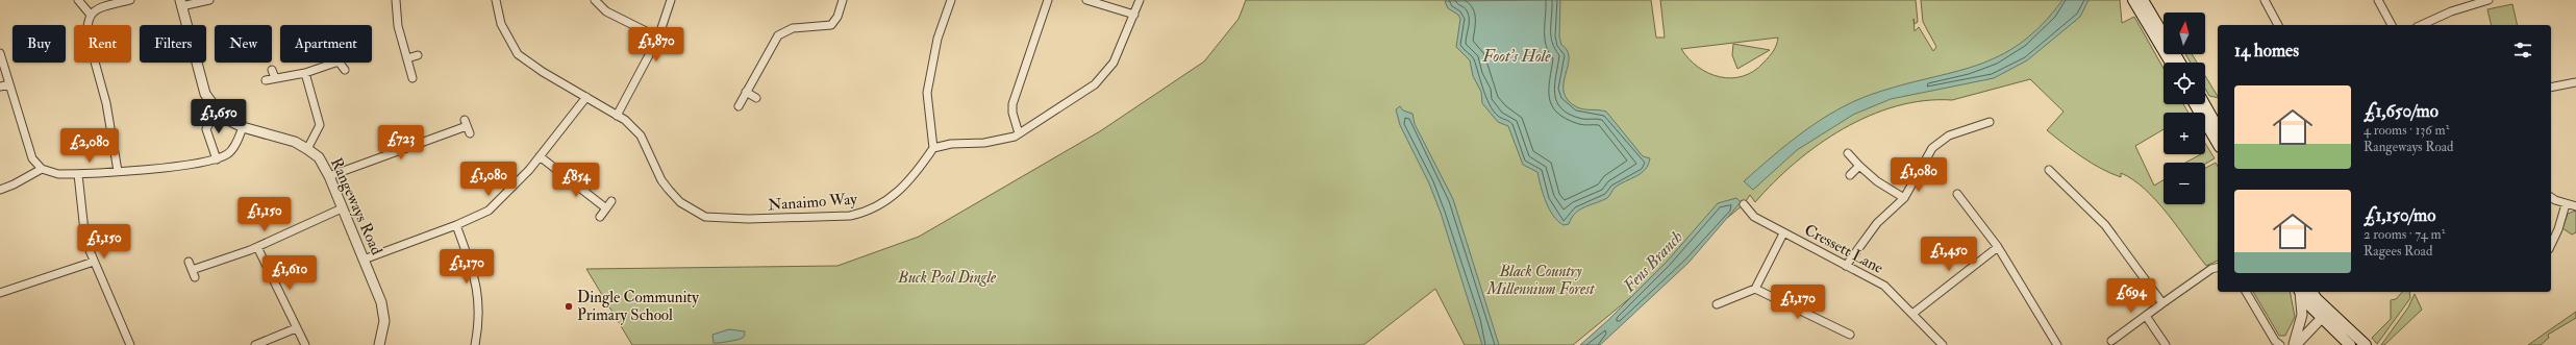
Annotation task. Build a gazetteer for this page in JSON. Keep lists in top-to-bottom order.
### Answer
{
  "streets": {
    "street": ["Nanaimo Way", "Rangeways Road", "Cressett Lane"]
  },
  "water": ["Foot's Hole", "Fens Branch"],
  "parks": ["Black Country Millennium Forest", "Buck Pool Dingle"],
  "places": ["Dingle Community Primary School"],
  "north": "top",
  "page": {
    "map_buttons": ["+", "−"],
    "chip": [
      "Buy",
      "Rent",
      "Filters",
      "New",
      "Apartment"
    ],
    "heading": "14 homes",
    "price": [
      "£1,870",
      "£1,650",
      "£723",
      "£2,080",
      "£1,080",
      "£1,080",
      "£854",
      "£1,150",
      "£1,150",
      "£1,450",
      "£1,170",
      "£1,610",
      "£694",
      "£1,170"
    ],
    "list": [
      {
        "name": "£1,650/mo",
        "note": "4 rooms · 136 m² · Rangeways Road"
      },
      {
        "name": "£1,150/mo",
        "note": "2 rooms · 74 m² · Ragees Road"
      }
    ]
  }
}
